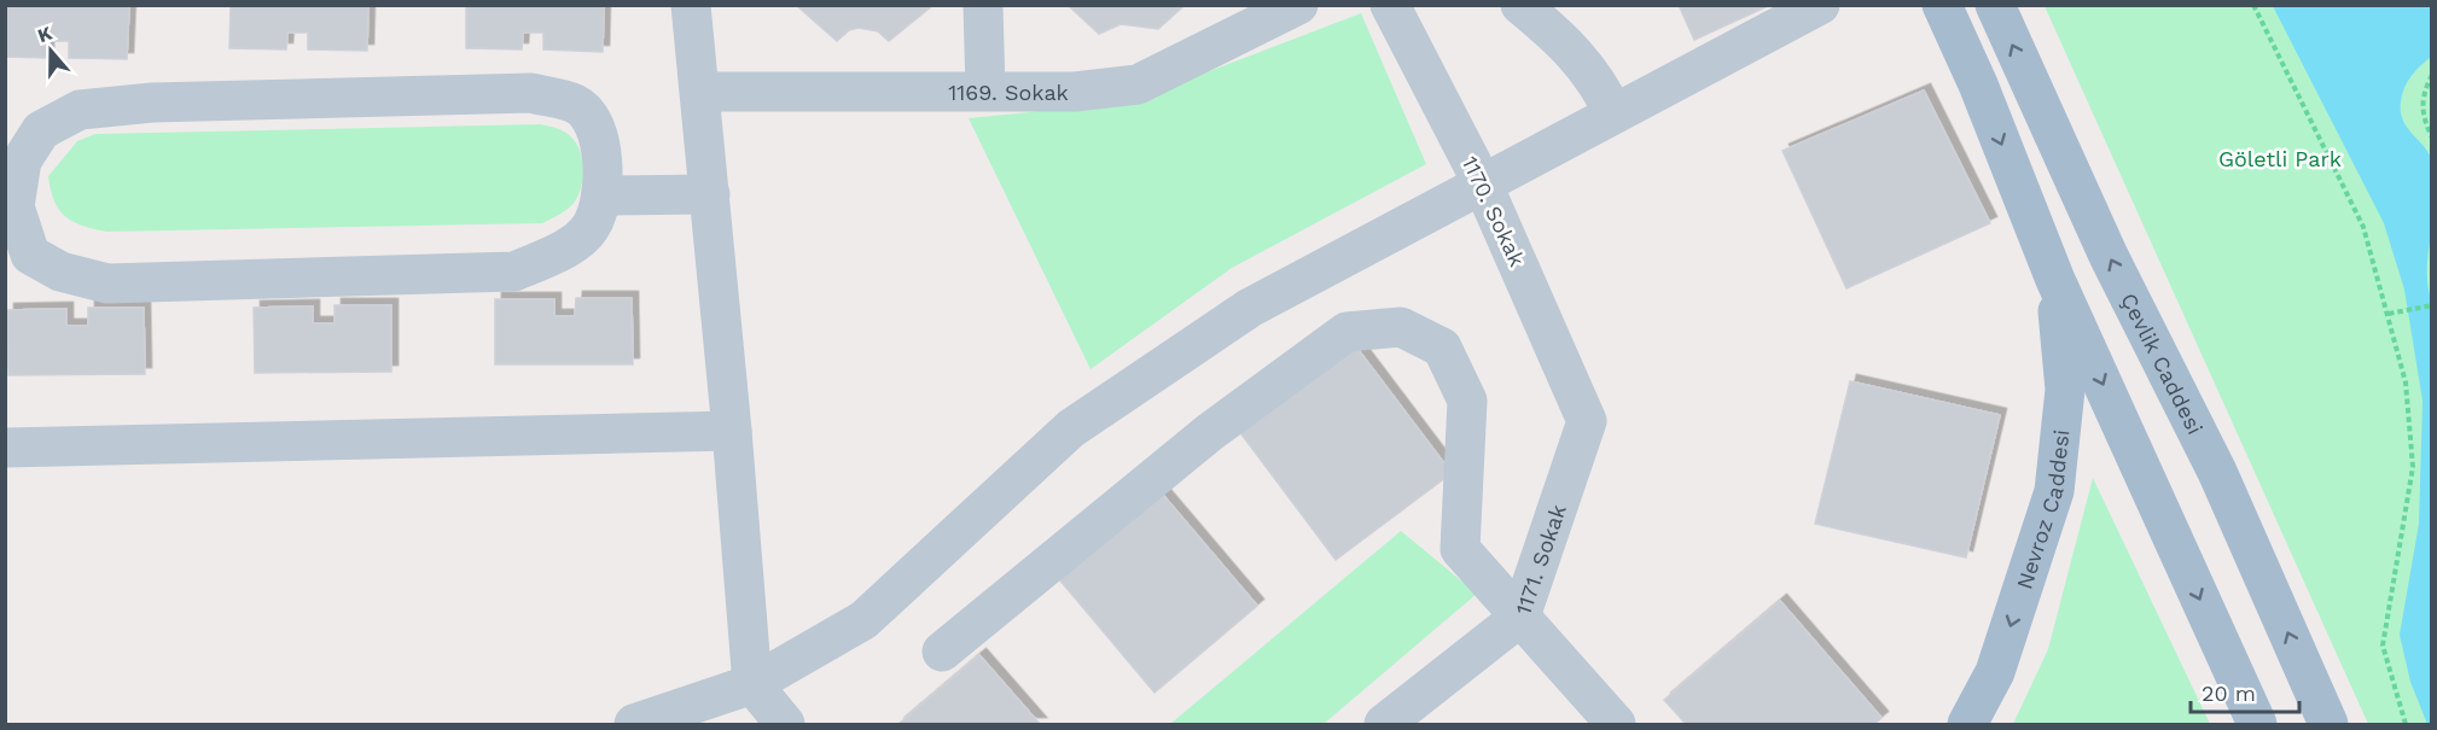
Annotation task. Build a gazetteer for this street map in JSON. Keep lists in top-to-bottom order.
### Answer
{
  "streets": {
    "main road": ["Çevlik Caddesi", "Nevroz Caddesi"],
    "street": ["1169. Sokak", "1170. Sokak", "1171. Sokak"]
  },
  "crossings": [
    ["1170. Sokak", "1171. Sokak"]
  ],
  "one_way": ["Nevroz Caddesi"],
  "parks": ["Göletli Park"],
  "scale_bar": "20 m",
  "north": "top"
}
